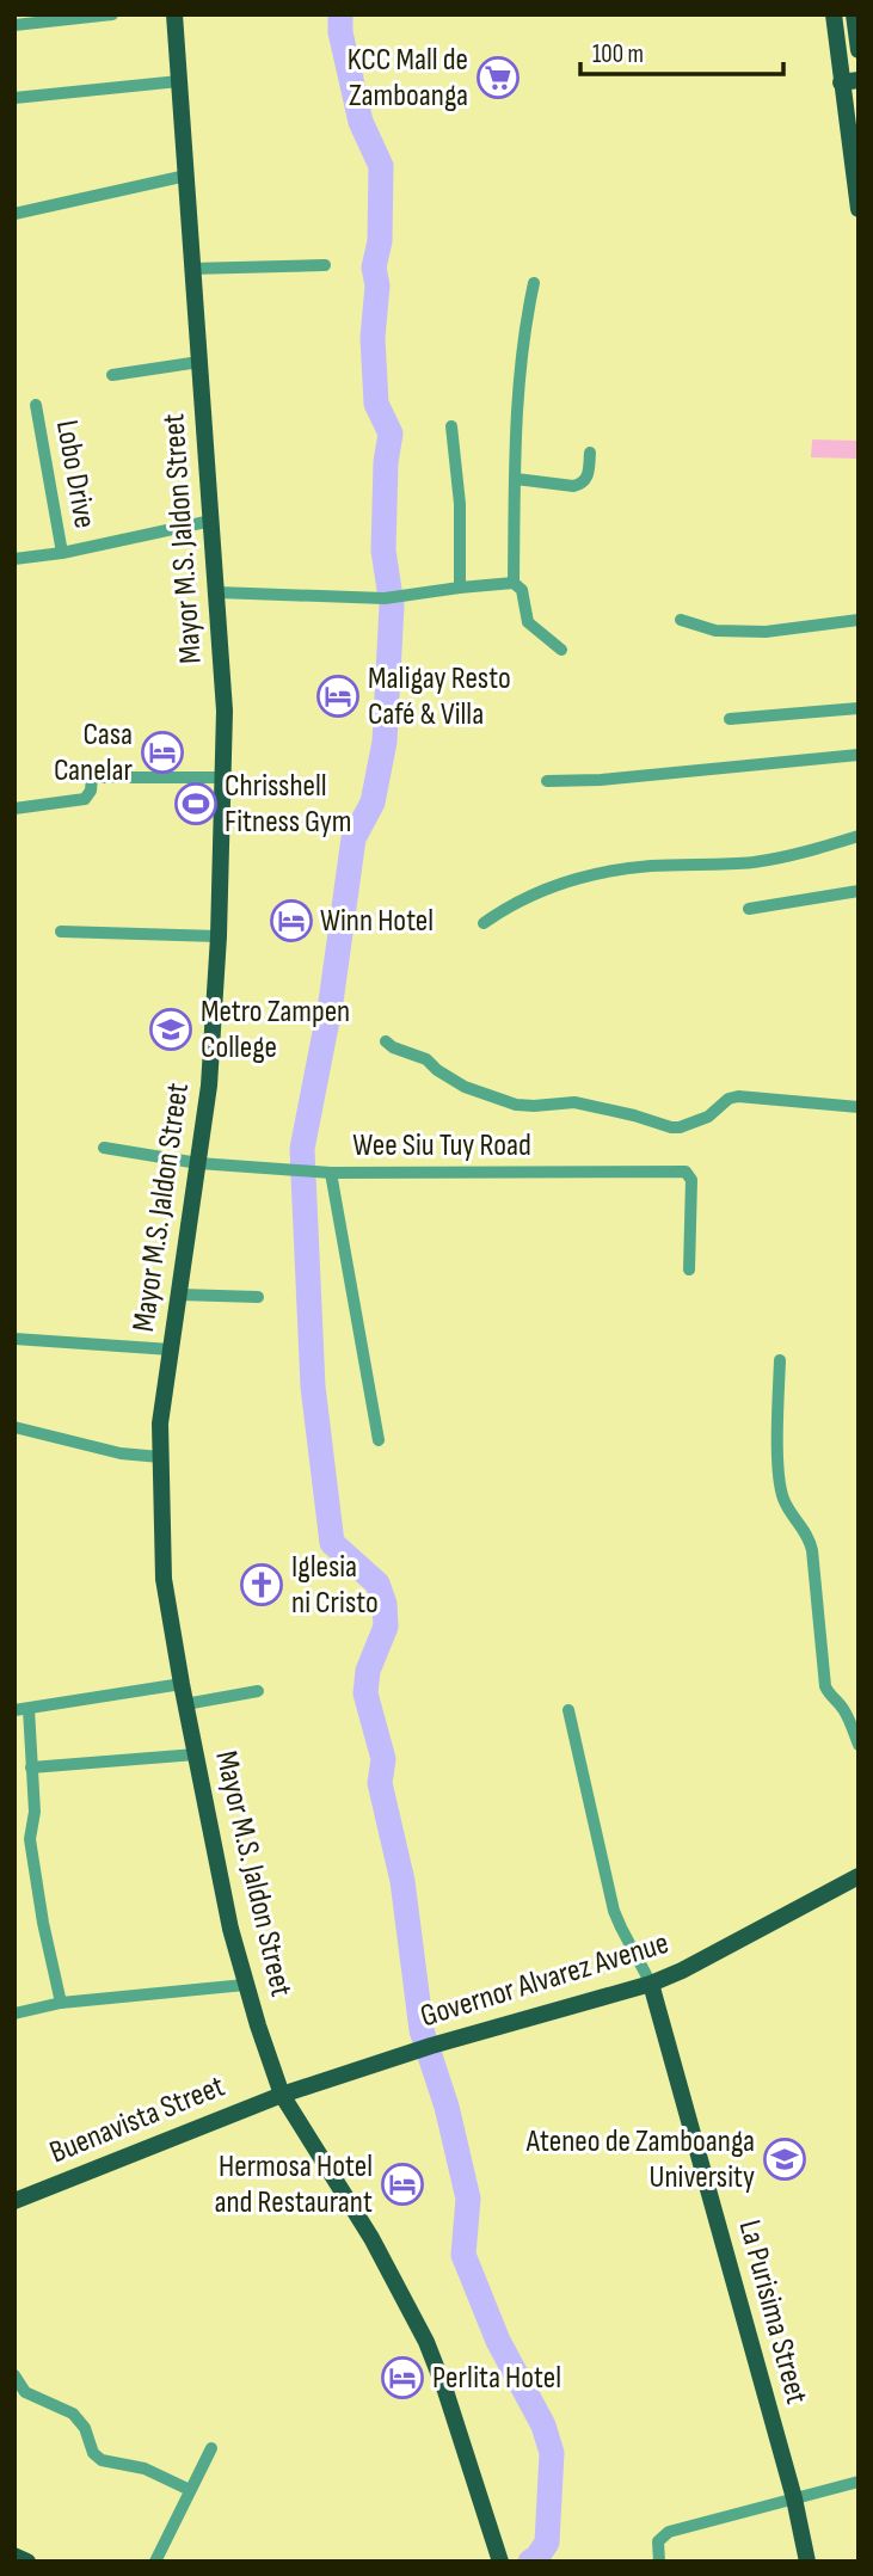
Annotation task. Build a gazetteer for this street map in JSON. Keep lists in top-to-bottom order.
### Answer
{
  "streets": {
    "main road": [
      "Mayor M.S. Jaldon Street",
      "Governor Alvarez Avenue",
      "Buenavista Street",
      "La Purisima Street"
    ],
    "street": ["Lobo Drive", "Wee Siu Tuy Road"]
  },
  "crossings": [
    ["Mayor M.S. Jaldon Street", "Wee Siu Tuy Road"],
    ["Mayor M.S. Jaldon Street", "Governor Alvarez Avenue"],
    ["Mayor M.S. Jaldon Street", "Buenavista Street"],
    ["Governor Alvarez Avenue", "Buenavista Street"],
    ["Governor Alvarez Avenue", "La Purisima Street"]
  ],
  "places": {
    "supermarket": ["KCC Mall de Zamboanga"],
    "hotel": [
      "Maligay Resto Café & Villa",
      "Casa Canelar",
      "Winn Hotel",
      "Hermosa Hotel and Restaurant",
      "Perlita Hotel"
    ],
    "sports": ["Chrisshell Fitness Gym"],
    "school or university": ["Metro Zampen College", "Ateneo de Zamboanga University"],
    "church": ["Iglesia ni Cristo"]
  },
  "scale_bar": "100 m"
}
